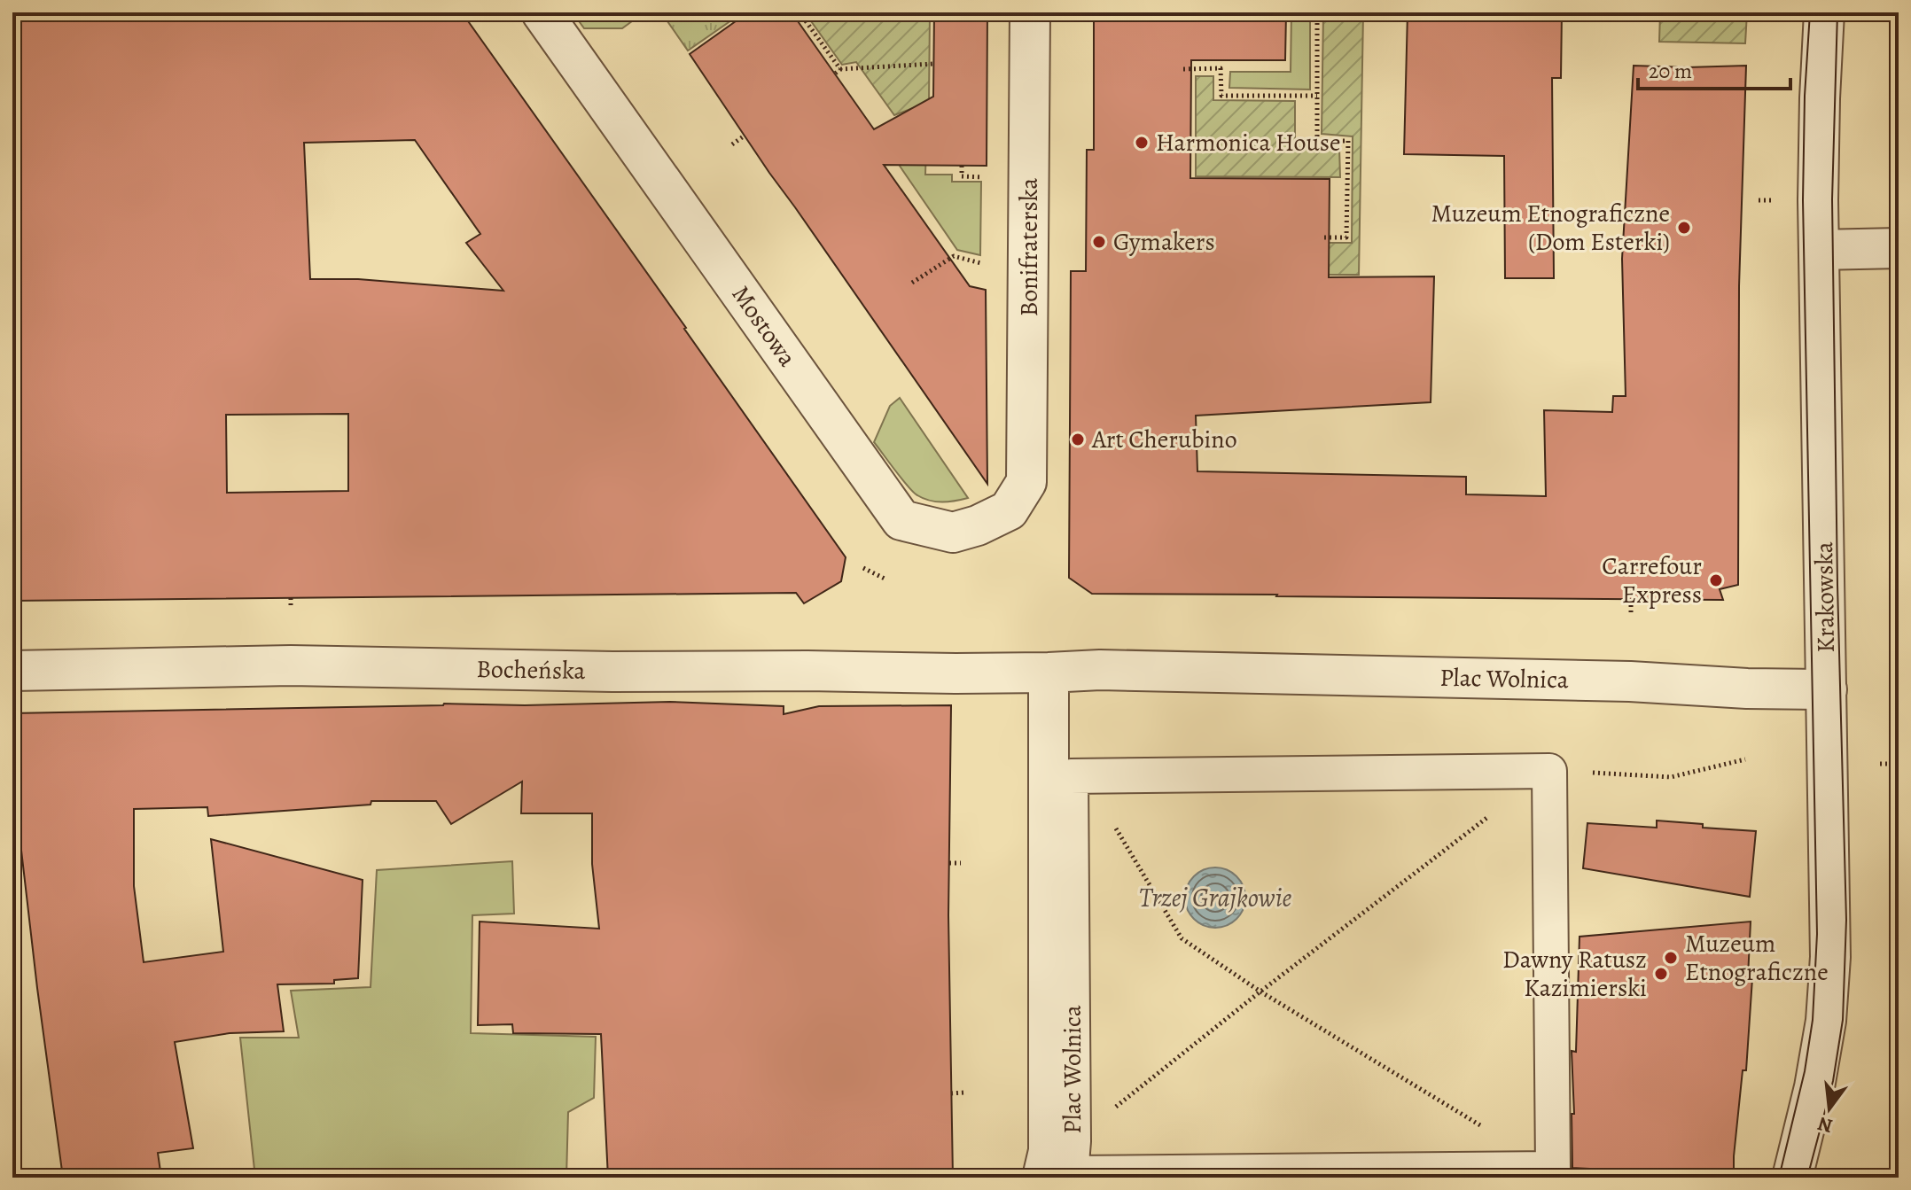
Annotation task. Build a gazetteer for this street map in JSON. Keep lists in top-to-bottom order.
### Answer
{
  "streets": {
    "street": [
      "Bonifraterska",
      "Mostowa",
      "Krakowska",
      "Bocheńska",
      "Plac Wolnica"
    ]
  },
  "crossings": [
    ["Bonifraterska", "Mostowa"],
    ["Krakowska", "Plac Wolnica"],
    ["Bocheńska", "Plac Wolnica"]
  ],
  "water": ["Trzej Grajkowie"],
  "places": [
    "Harmonica House",
    "Muzeum Etnograficzne (Dom Esterki)",
    "Gymakers",
    "Art Cherubino",
    "Carrefour Express",
    "Muzeum Etnograficzne",
    "Dawny Ratusz Kazimierski"
  ],
  "scale_bar": "20 m",
  "north": "bottom"
}
